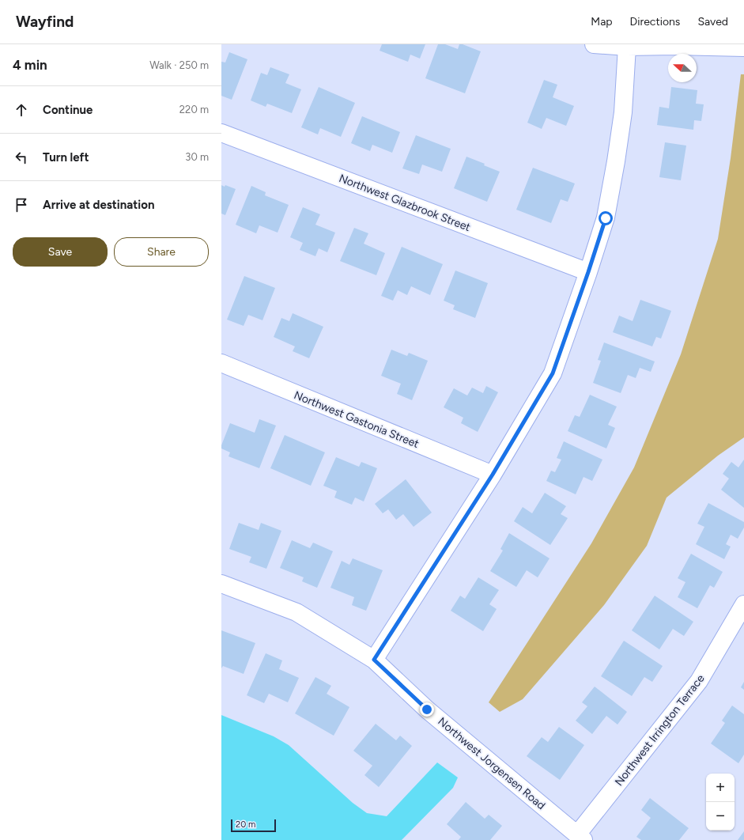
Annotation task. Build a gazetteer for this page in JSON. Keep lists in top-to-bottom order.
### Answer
{
  "streets": {
    "street": [
      "Northwest Glazbrook Street",
      "Northwest Gastonia Street",
      "Northwest Irrington Terrace",
      "Northwest Jorgensen Road"
    ]
  },
  "crossings": [
    ["Northwest Irrington Terrace", "Northwest Jorgensen Road"]
  ],
  "scale_bar": "20 m",
  "north": "left",
  "page": {
    "header": "Wayfind",
    "nav": ["Map", "Directions", "Saved"],
    "heading": ["4 min", "Walk · 250 m"],
    "list": [
      ["Continue", "220 m"],
      ["Turn left", "30 m"],
      "Arrive at destination"
    ],
    "buttons": ["Save", "Share"],
    "map_buttons": ["+", "−"],
    "scale": "20 m"
  }
}
